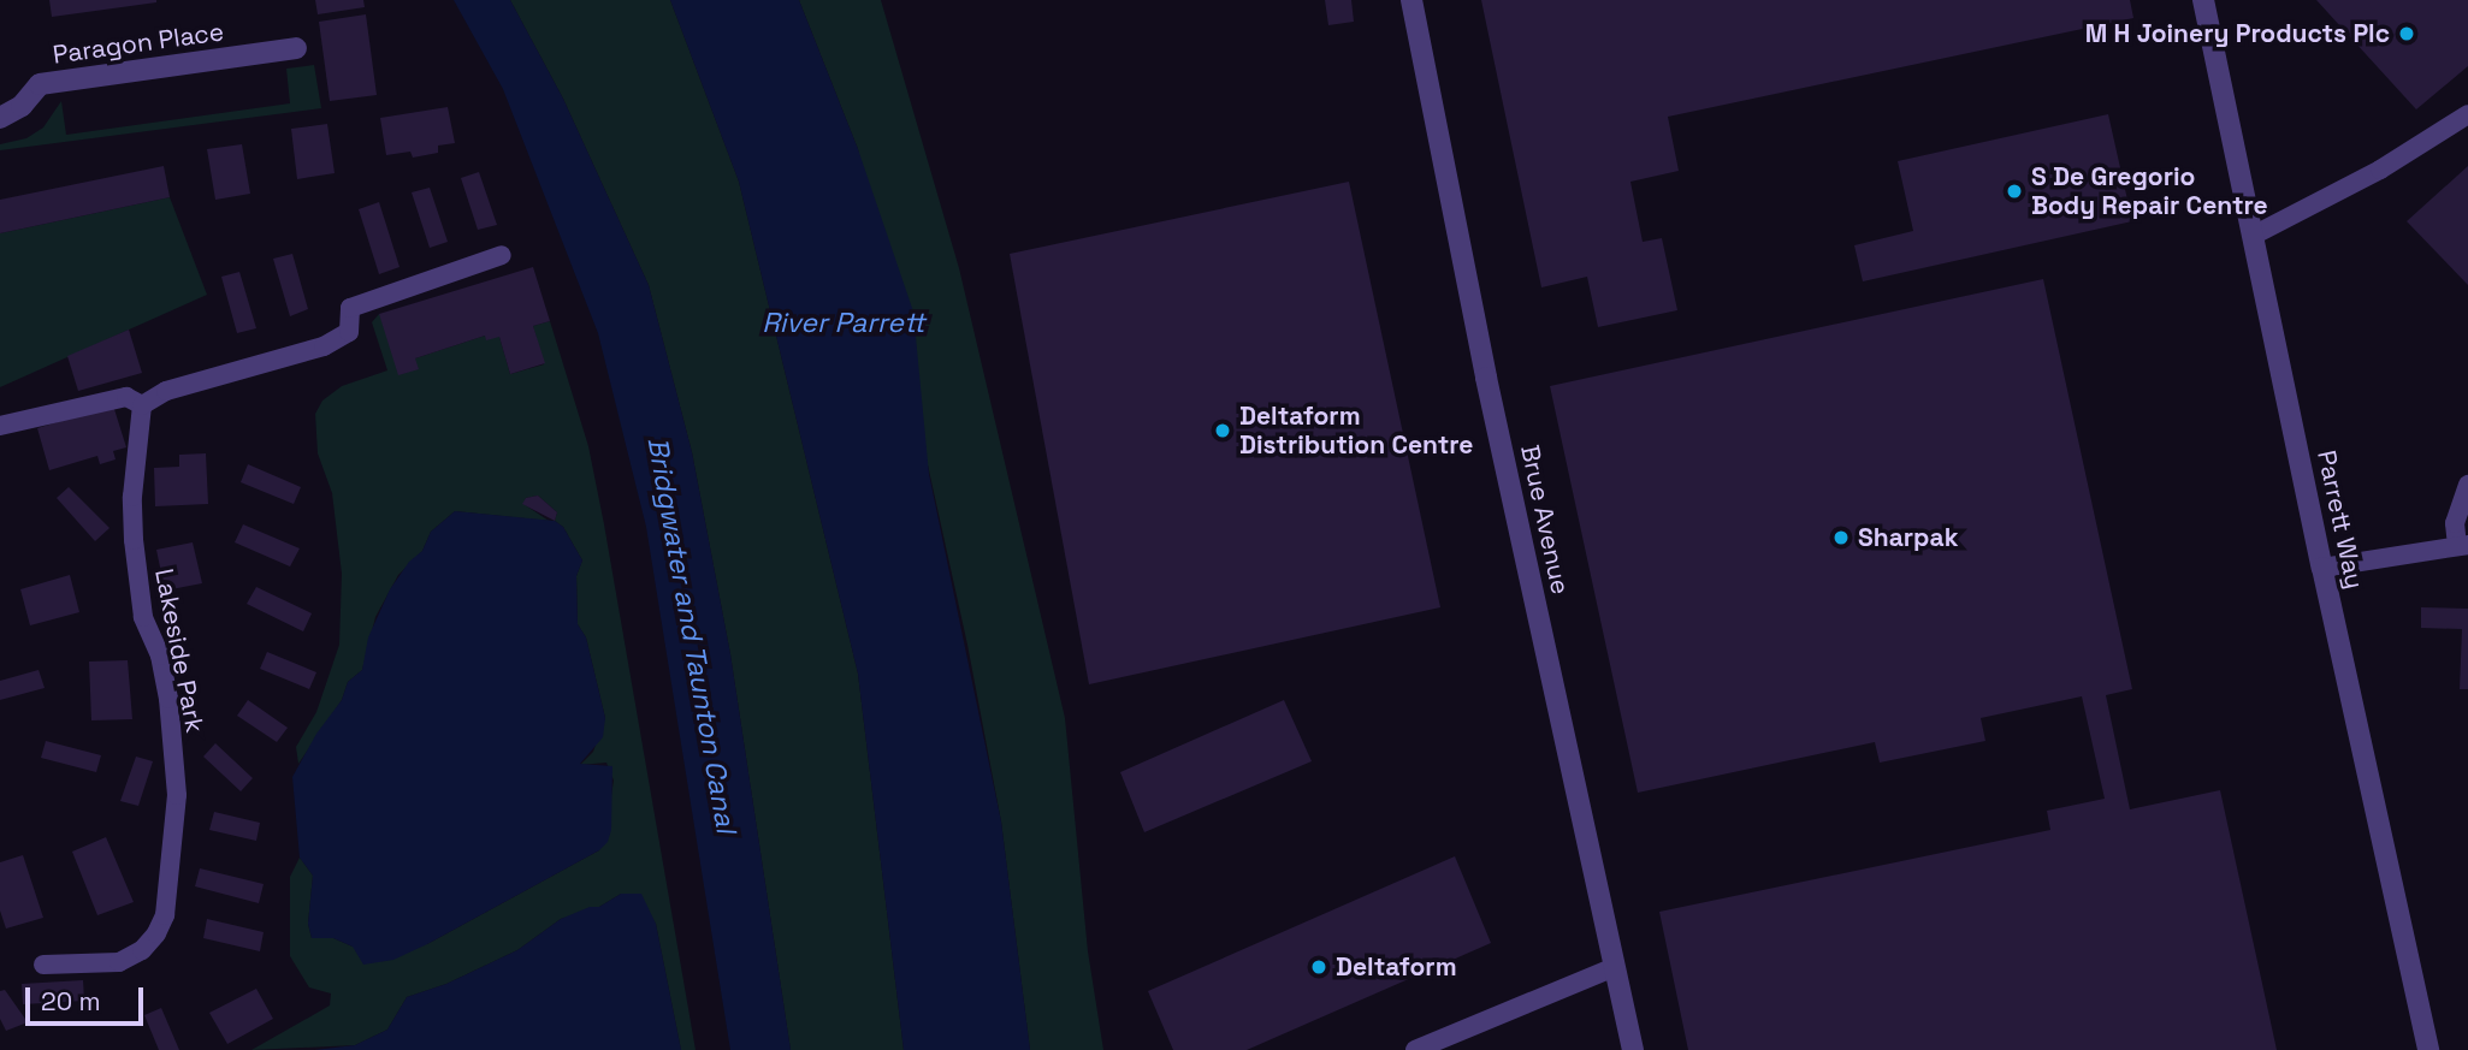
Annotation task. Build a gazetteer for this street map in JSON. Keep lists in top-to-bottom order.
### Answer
{
  "streets": {
    "street": ["Paragon Place", "Brue Avenue", "Parrett Way"],
    "lane": ["Lakeside Park"]
  },
  "water": ["River Parrett", "Bridgwater and Taunton Canal"],
  "places": [
    "M H Joinery Products Plc",
    "S De Gregorio Body Repair Centre",
    "Deltaform Distribution Centre",
    "Sharpak",
    "Deltaform"
  ],
  "scale_bar": "20 m"
}
